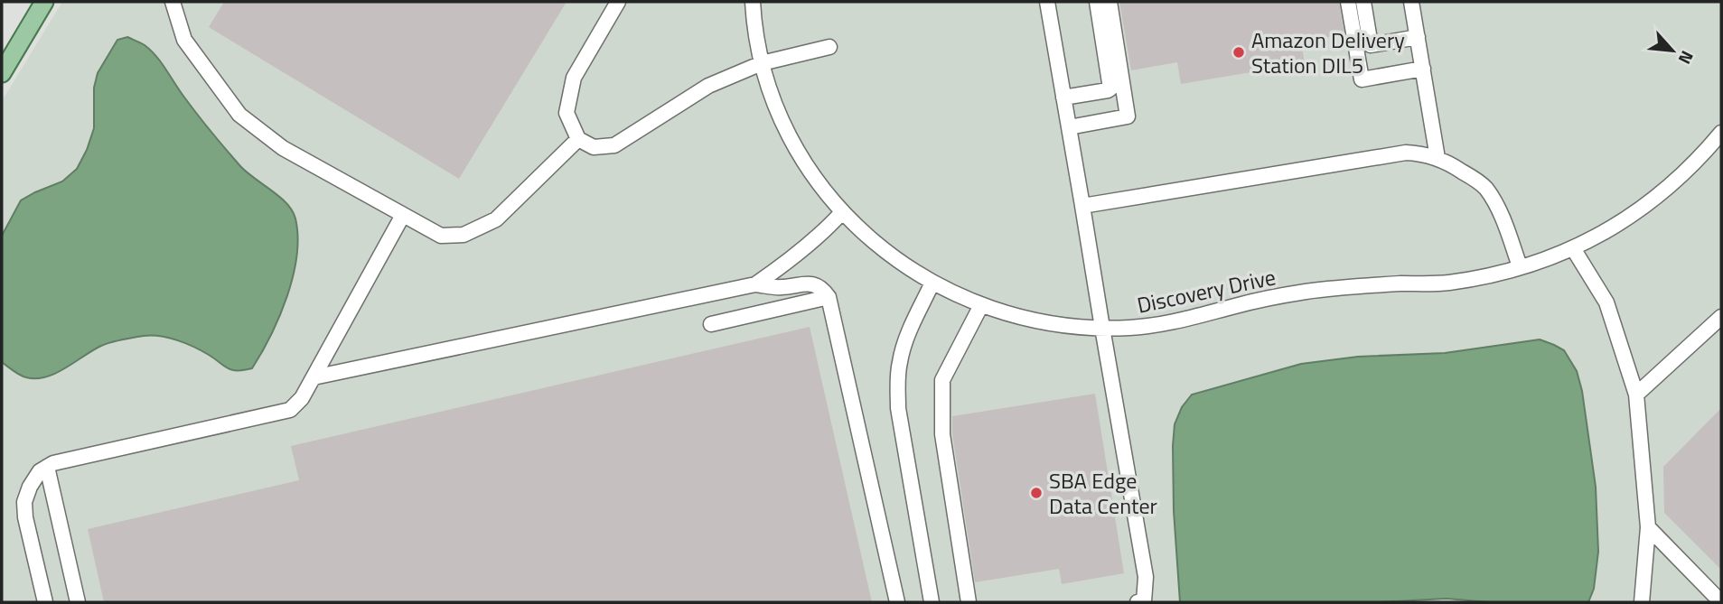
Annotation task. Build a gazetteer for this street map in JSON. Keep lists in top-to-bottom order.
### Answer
{
  "streets": {
    "street": ["Discovery Drive"]
  },
  "places": ["Amazon Delivery Station DIL5", "SBA Edge Data Center"],
  "north": "bottom right"
}
